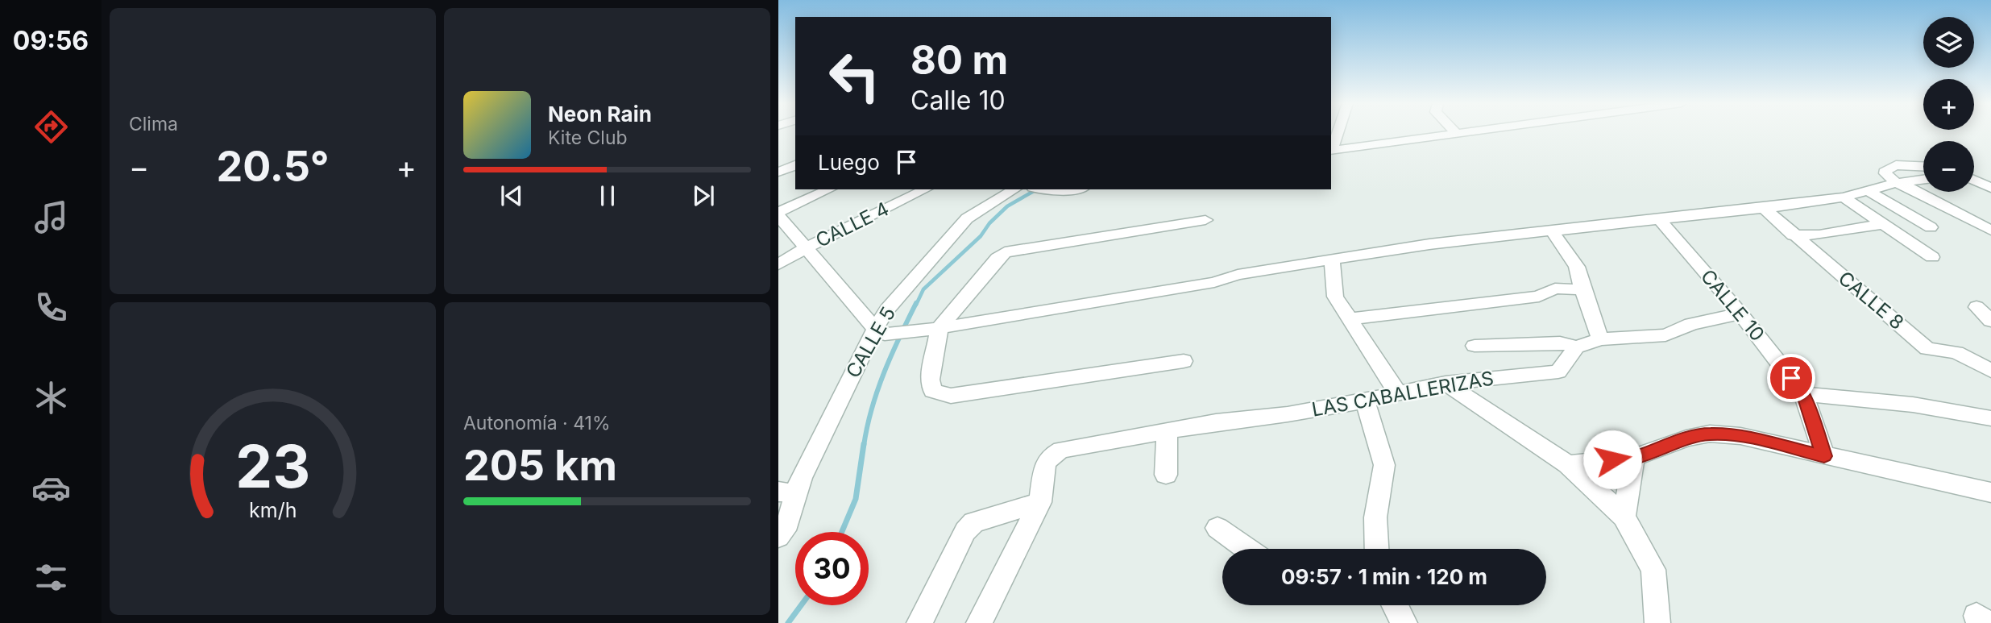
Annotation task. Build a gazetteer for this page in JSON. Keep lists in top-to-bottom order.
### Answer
{
  "streets": {
    "street": [
      "CALLE 4",
      "CALLE 8",
      "CALLE 10",
      "CALLE 5",
      "LAS CABALLERIZAS"
    ]
  },
  "page": {
    "tabs": "09:56",
    "tile": [
      "Clima",
      ["Autonomía · 41%", "205 km"]
    ],
    "map_buttons": ["+", "−"],
    "turn": ["80 m", "Calle 10"],
    "song": ["Neon Rain", "Kite Club"],
    "then": "Luego",
    "heat": ["−", "20.5°", "+"],
    "limit": "30",
    "trip": "09:57 · 1 min · 120 m",
    "gauge": ["23", "km/h"]
  }
}
